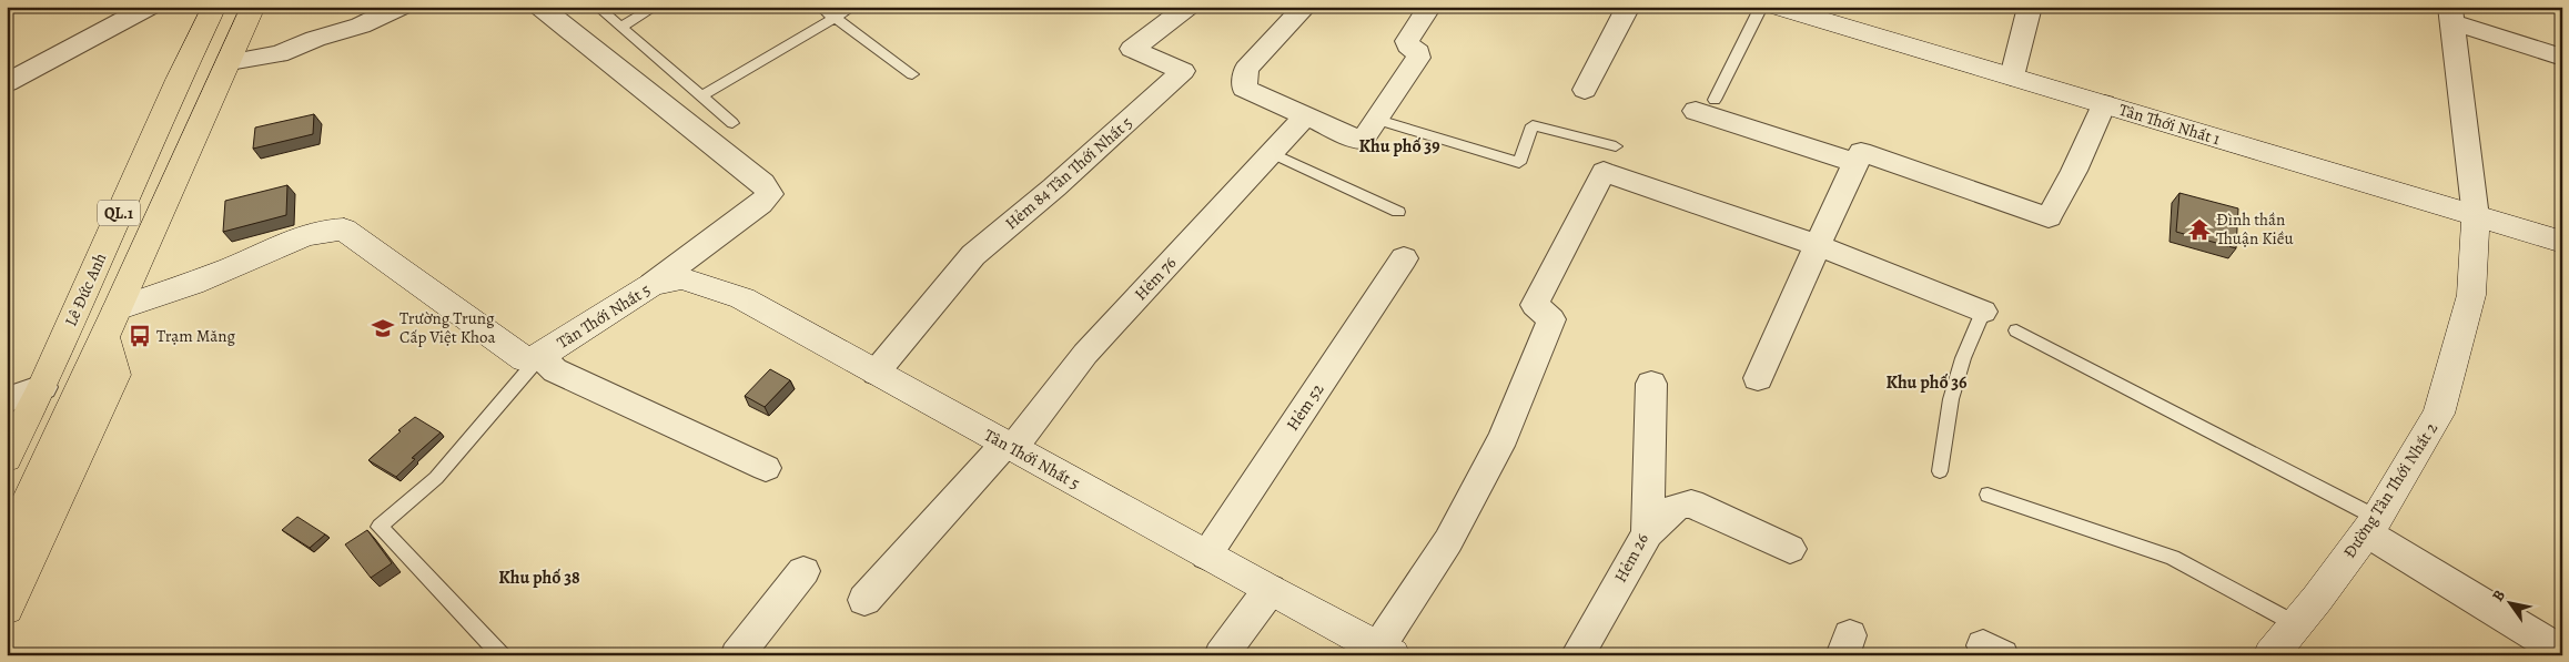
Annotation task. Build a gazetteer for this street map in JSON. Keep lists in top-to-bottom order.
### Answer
{
  "streets": {
    "highway": ["QL.1", "Lê Đức Anh"],
    "street": [
      "Tân Thới Nhất 1",
      "Hẻm 84 Tân Thới Nhất 5",
      "Hẻm 76",
      "Tân Thới Nhất 5",
      "Hẻm 52",
      "Đường Tân Thới Nhất 2",
      "Hẻm 26"
    ]
  },
  "crossings": [
    ["Tân Thới Nhất 1", "Đường Tân Thới Nhất 2"],
    ["Hẻm 84 Tân Thới Nhất 5", "Tân Thới Nhất 5"],
    ["QL.1", "Tân Thới Nhất 5"],
    ["Hẻm 76", "Tân Thới Nhất 5"],
    ["Tân Thới Nhất 5", "Hẻm 52"]
  ],
  "districts": ["Khu phố 39", "Khu phố 36", "Khu phố 38"],
  "places": {
    "temple": ["Đình thần Thuận Kiều"],
    "school or university": ["Trường Trung Cấp Việt Khoa"],
    "bus stop": ["Trạm Măng"]
  },
  "north": "top left"
}
